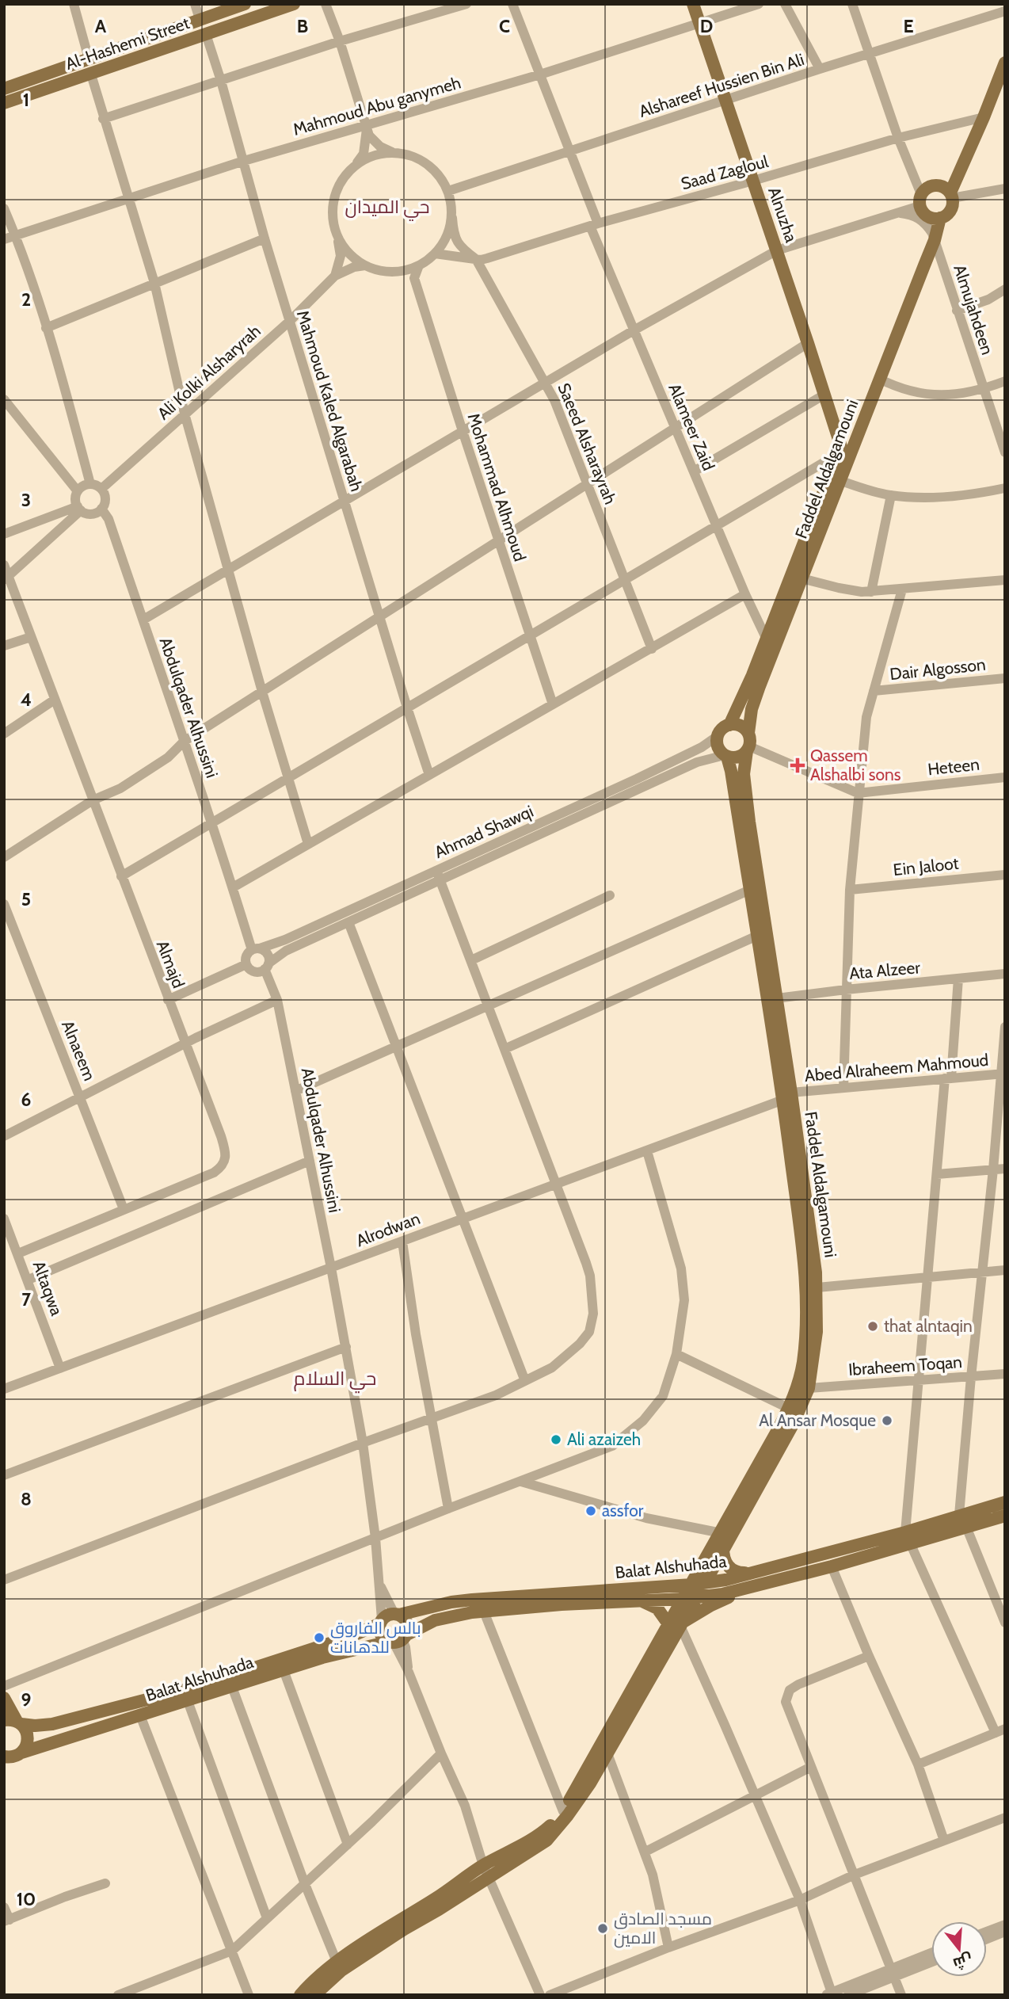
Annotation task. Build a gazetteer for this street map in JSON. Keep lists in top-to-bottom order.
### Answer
{
  "streets": {
    "main road": [
      "Al-Hashemi Street",
      "Alnuzha",
      "Faddel Aldalgamouni",
      "Balat Alshuhada"
    ],
    "street": [
      "Alshareef Hussien Bin Ali",
      "Mahmoud Abu ganymeh",
      "Saad Zagloul",
      "Almujahdeen",
      "Ali Kolki Alsharyrah",
      "Mahmoud Kaled Algarabah",
      "Alameer Zaid",
      "Saeed Alsharayrah",
      "Mohammad Alhmoud",
      "Dair Algosson",
      "Abdulqader Alhussini",
      "Heteen",
      "Ahmad Shawqi",
      "Ein Jaloot",
      "Almajd",
      "Ata Alzeer",
      "Alnaeem",
      "Abed Alraheem Mahmoud",
      "Alrodwan",
      "Altaqwa",
      "Ibraheem Toqan"
    ]
  },
  "crossings": [
    ["Al-Hashemi Street", "Mahmoud Kaled Algarabah"],
    ["Alshareef Hussien Bin Ali", "Saad Zagloul"],
    ["Alshareef Hussien Bin Ali", "Alnuzha"],
    ["Alshareef Hussien Bin Ali", "Ali Kolki Alsharyrah"],
    ["Alshareef Hussien Bin Ali", "Alameer Zaid"],
    ["Mahmoud Abu ganymeh", "Alnuzha"],
    ["Mahmoud Abu ganymeh", "Mahmoud Kaled Algarabah"],
    ["Mahmoud Abu ganymeh", "Alameer Zaid"],
    ["Saad Zagloul", "Alnuzha"],
    ["Saad Zagloul", "Ali Kolki Alsharyrah"],
    ["Saad Zagloul", "Alameer Zaid"],
    ["Saad Zagloul", "Saeed Alsharayrah"],
    ["Almujahdeen", "Faddel Aldalgamouni"],
    ["Ali Kolki Alsharyrah", "Mahmoud Kaled Algarabah"],
    ["Ali Kolki Alsharyrah", "Abdulqader Alhussini"],
    ["Faddel Aldalgamouni", "Heteen"],
    ["Faddel Aldalgamouni", "Ahmad Shawqi"],
    ["Faddel Aldalgamouni", "Ata Alzeer"],
    ["Faddel Aldalgamouni", "Abed Alraheem Mahmoud"],
    ["Faddel Aldalgamouni", "Alrodwan"],
    ["Faddel Aldalgamouni", "Ibraheem Toqan"],
    ["Faddel Aldalgamouni", "Balat Alshuhada"],
    ["Abdulqader Alhussini", "Ahmad Shawqi"],
    ["Abdulqader Alhussini", "Alrodwan"],
    ["Abdulqader Alhussini", "Balat Alshuhada"],
    ["Heteen", "Ahmad Shawqi"],
    ["Almajd", "Alnaeem"],
    ["Almajd", "Altaqwa"],
    ["Abed Alraheem Mahmoud", "Alrodwan"],
    ["Alrodwan", "Altaqwa"]
  ],
  "districts": ["حي الميدان", "حي السلام"],
  "places": {
    "health": ["Qassem Alshalbi sons"],
    "other": [
      "that alntaqin",
      "Al Ansar Mosque",
      "Ali azaizeh",
      "assfor",
      "بالس الفاروق للدهانات",
      "مسجد الصادق الامين"
    ]
  },
  "north": "bottom",
  "grid": {
    "columns": [
      "A",
      "B",
      "C",
      "D",
      "E"
    ],
    "rows": [
      "1",
      "2",
      "3",
      "4",
      "5",
      "6",
      "7",
      "8",
      "9",
      "10"
    ]
  }
}
